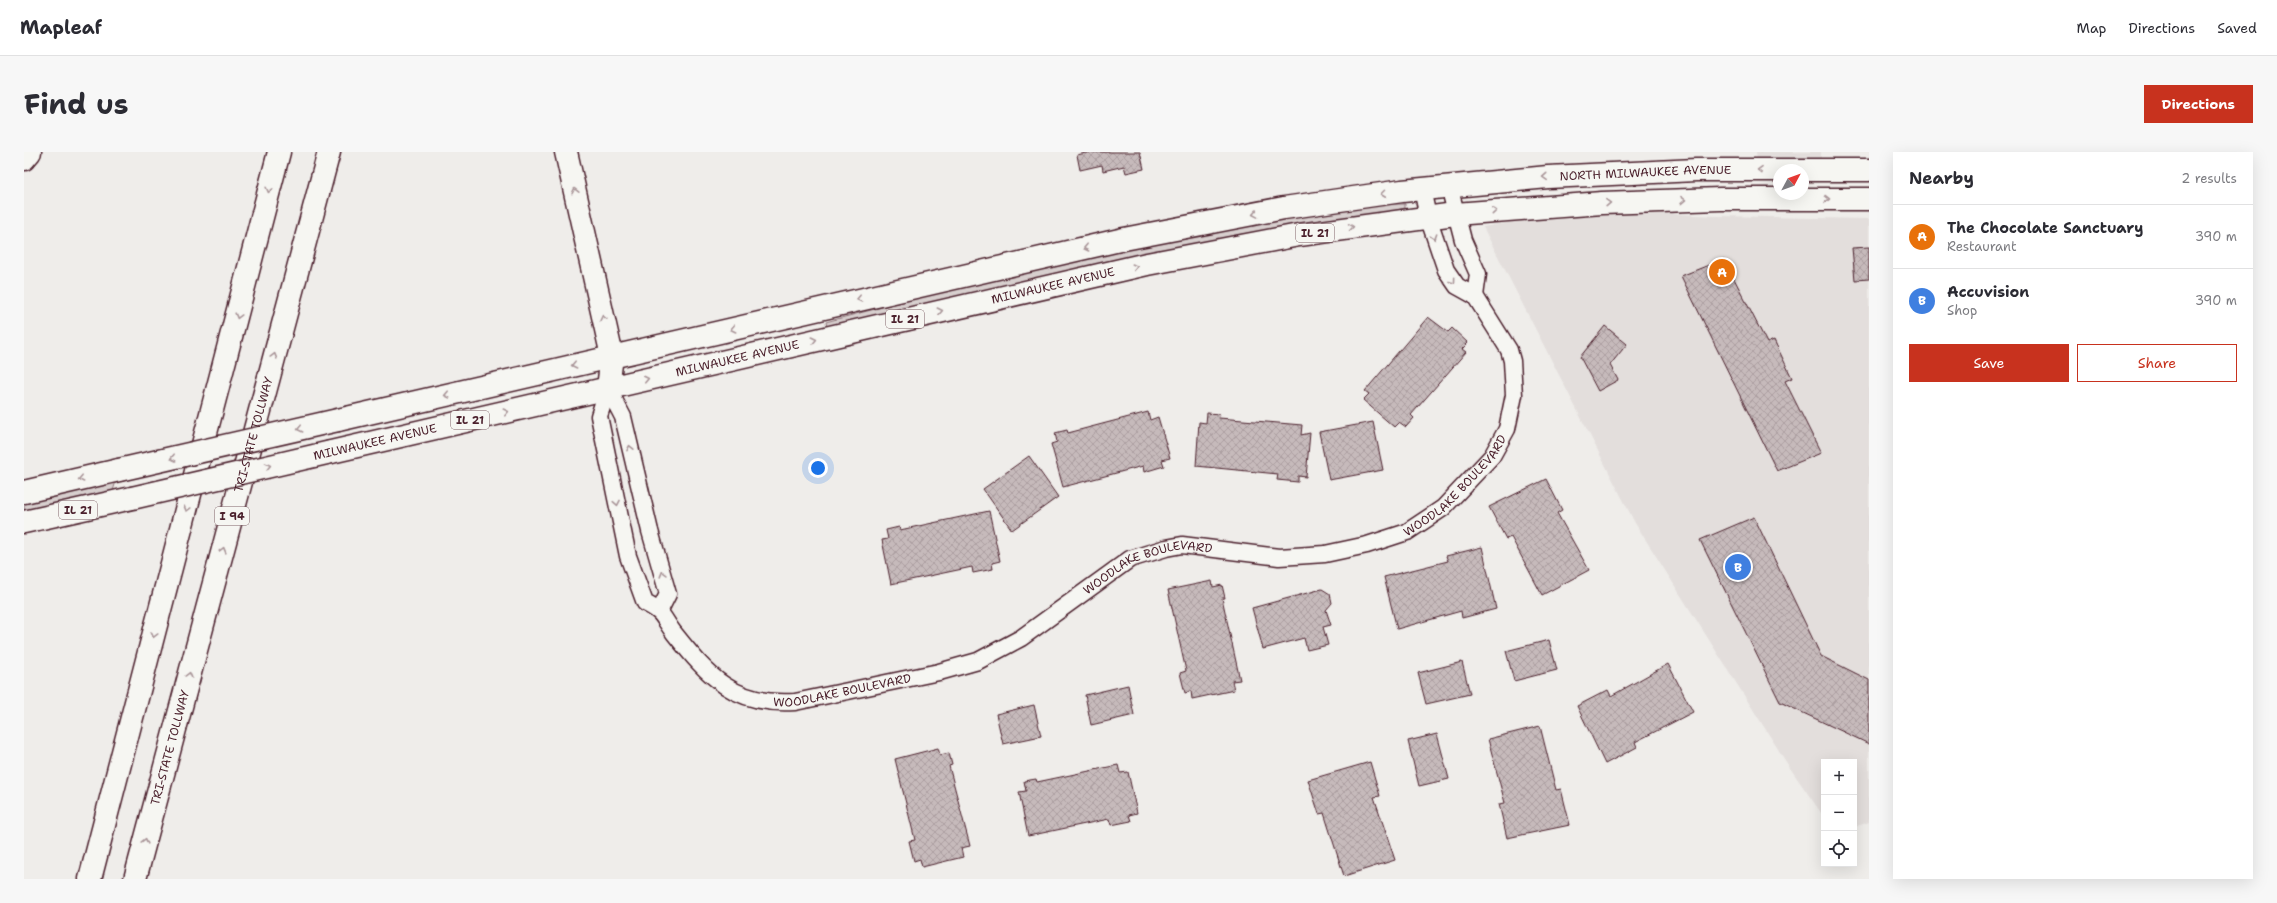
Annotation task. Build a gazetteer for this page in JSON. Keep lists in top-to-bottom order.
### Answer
{
  "streets": {
    "main road": [
      "NORTH MILWAUKEE AVENUE",
      "IL 21",
      "MILWAUKEE AVENUE",
      "TRI-STATE TOLLWAY",
      "I 94"
    ],
    "street": ["WOODLAKE BOULEVARD"]
  },
  "crossings": [
    ["NORTH MILWAUKEE AVENUE", "IL 21"],
    ["NORTH MILWAUKEE AVENUE", "WOODLAKE BOULEVARD"],
    ["IL 21", "WOODLAKE BOULEVARD"],
    ["MILWAUKEE AVENUE", "WOODLAKE BOULEVARD"]
  ],
  "north": "top right",
  "page": {
    "header": "Mapleaf",
    "nav": ["Map", "Directions", "Saved"],
    "title": "Find us",
    "buttons": [
      "Directions",
      ["Save", "Share"]
    ],
    "heading": ["Nearby", "2 results"],
    "list": [
      {
        "mark": "A",
        "name": "The Chocolate Sanctuary",
        "note": "Restaurant",
        "value": "390 m"
      },
      {
        "mark": "B",
        "name": "Accuvision",
        "note": "Shop",
        "value": "390 m"
      }
    ],
    "pins": ["A", "B"],
    "map_buttons": ["+", "−"]
  }
}
